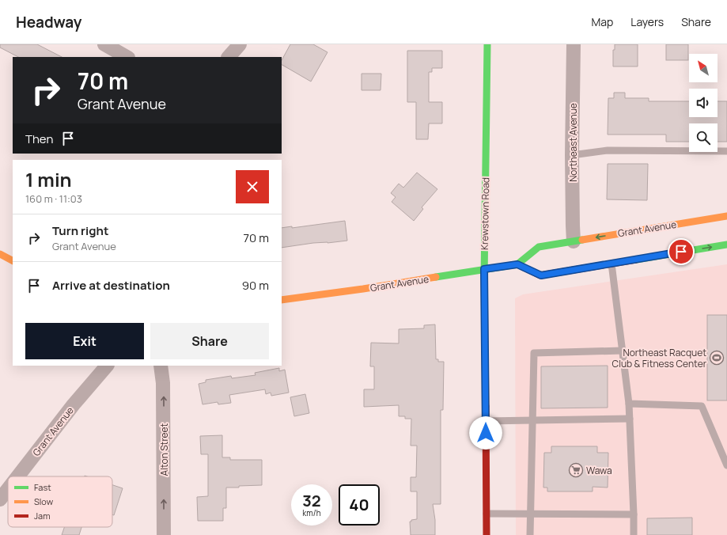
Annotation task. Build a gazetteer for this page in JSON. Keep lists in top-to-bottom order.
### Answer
{
  "streets": {
    "main road": ["Krewstown Road", "Grant Avenue"],
    "street": ["Northeast Avenue", "Alton Street"]
  },
  "crossings": [
    ["Northeast Avenue", "Grant Avenue"],
    ["Krewstown Road", "Grant Avenue"]
  ],
  "one_way": ["Alton Street"],
  "places": {
    "sports": ["Northeast Racquet Club & Fitness Center"],
    "supermarket": ["Wawa"]
  },
  "legend": ["Fast", "Slow", "Jam"],
  "north": "top left",
  "page": {
    "header": "Headway",
    "nav": ["Map", "Layers", "Share"],
    "turn": ["70 m", "Grant Avenue"],
    "then": "Then",
    "heading": ["1 min", "160 m · 11:03"],
    "list": [
      {
        "name": "Turn right",
        "note": "Grant Avenue",
        "value": "70 m"
      },
      {
        "name": "Arrive at destination",
        "value": "90 m"
      }
    ],
    "buttons": ["Exit", "Share"],
    "speed": "32 km/h",
    "limit": "40"
  }
}
